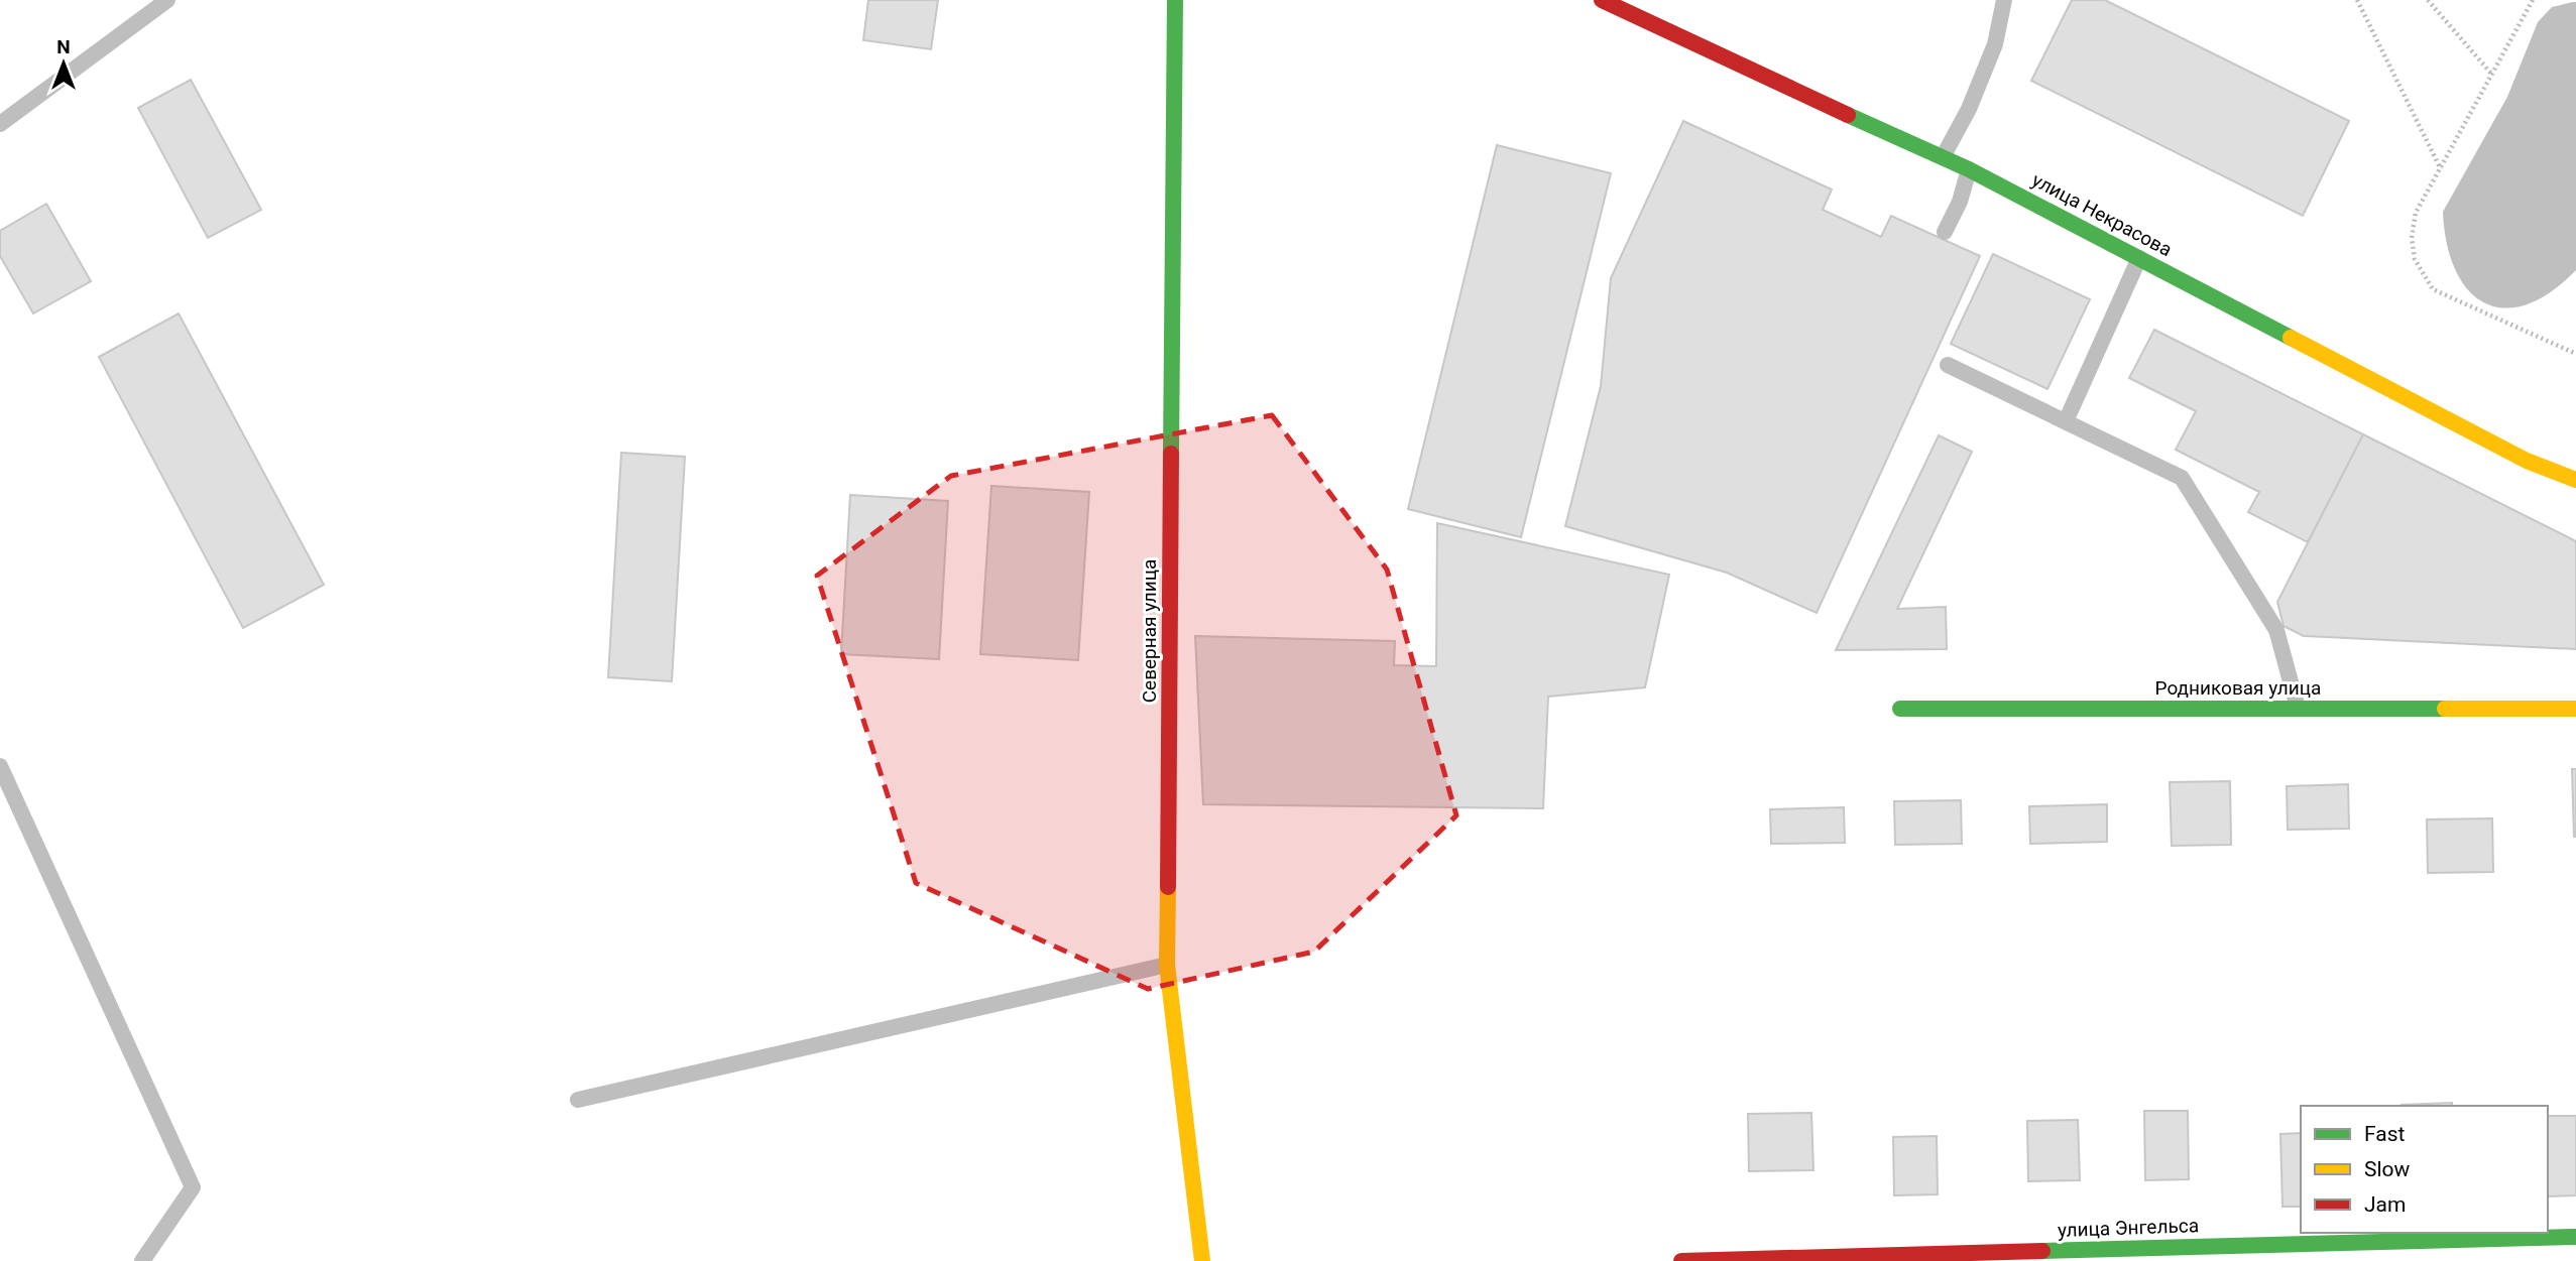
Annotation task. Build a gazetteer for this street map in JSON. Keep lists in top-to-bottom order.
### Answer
{
  "streets": {
    "street": [
      "улица Некрасова",
      "Северная улица",
      "Родниковая улица",
      "улица Энгельса"
    ]
  },
  "legend": ["Fast", "Slow", "Jam"],
  "north": "top"
}
